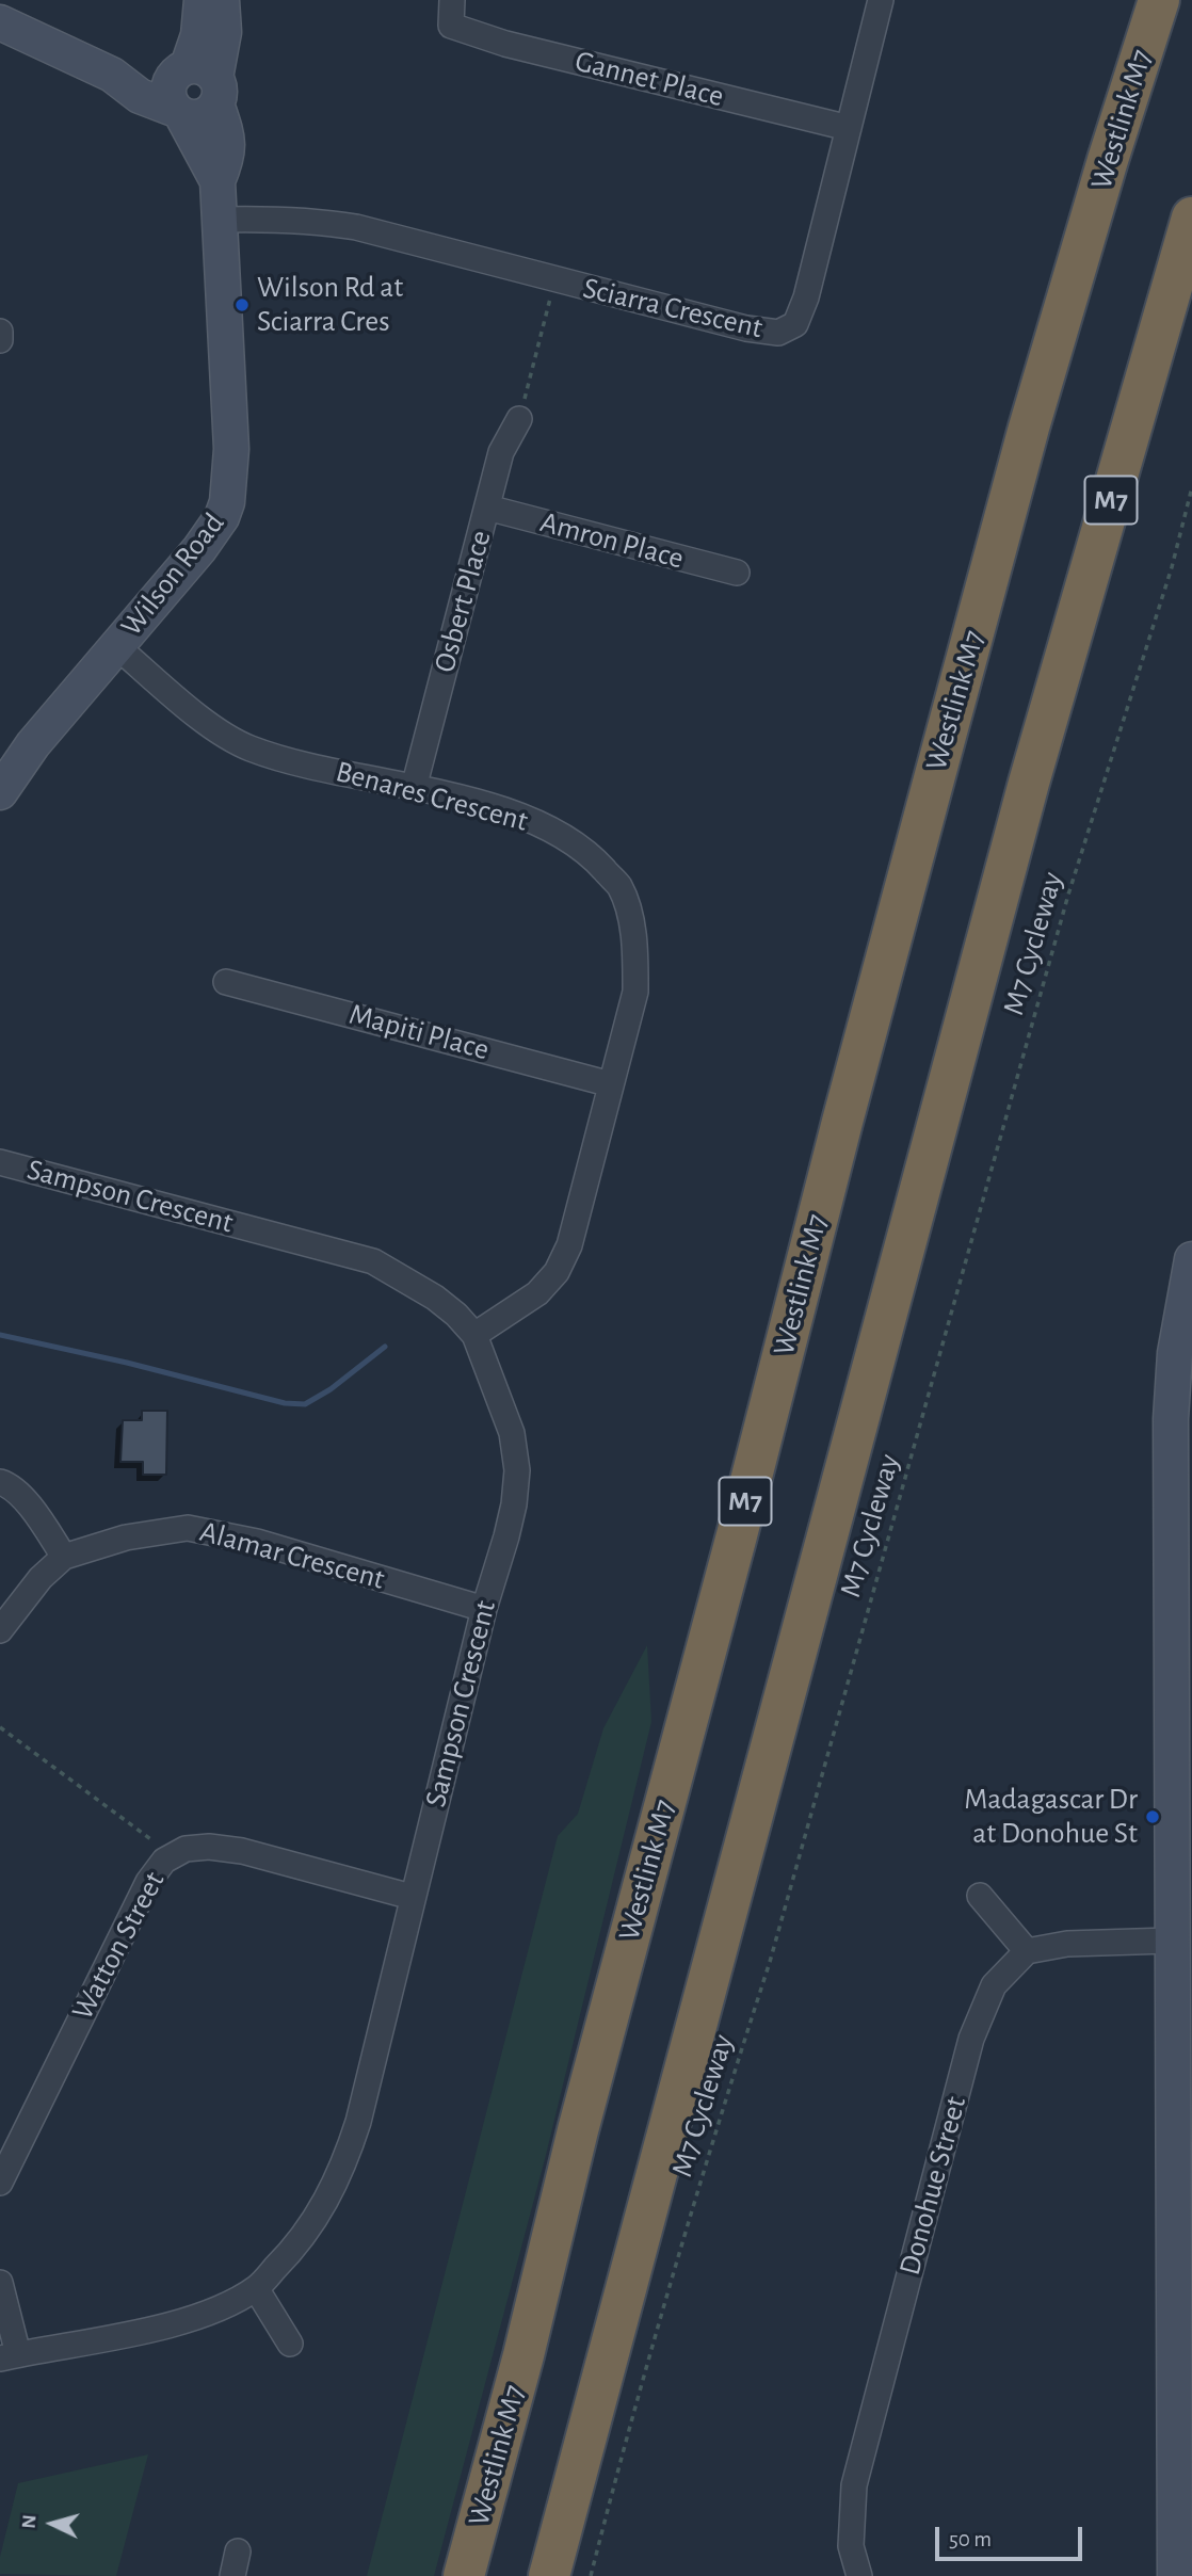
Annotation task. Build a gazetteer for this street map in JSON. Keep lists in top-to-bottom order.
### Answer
{
  "streets": {
    "highway": ["Westlink M7", "M7"],
    "street": [
      "Gannet Place",
      "Sciarra Crescent",
      "Amron Place",
      "Wilson Road",
      "Osbert Place",
      "Benares Crescent",
      "Mapiti Place",
      "Sampson Crescent",
      "Alamar Crescent",
      "Watton Street",
      "Donohue Street"
    ],
    "path": ["M7 Cycleway"]
  },
  "crossings": [
    ["Gannet Place", "Sciarra Crescent"],
    ["Sciarra Crescent", "Wilson Road"],
    ["Amron Place", "Osbert Place"],
    ["Wilson Road", "Benares Crescent"],
    ["Osbert Place", "Benares Crescent"],
    ["Benares Crescent", "Mapiti Place"],
    ["Benares Crescent", "Sampson Crescent"],
    ["Sampson Crescent", "Alamar Crescent"],
    ["Sampson Crescent", "Watton Street"]
  ],
  "places": ["Wilson Rd at Sciarra Cres", "Madagascar Dr at Donohue St"],
  "scale_bar": "50 m",
  "north": "left"
}
